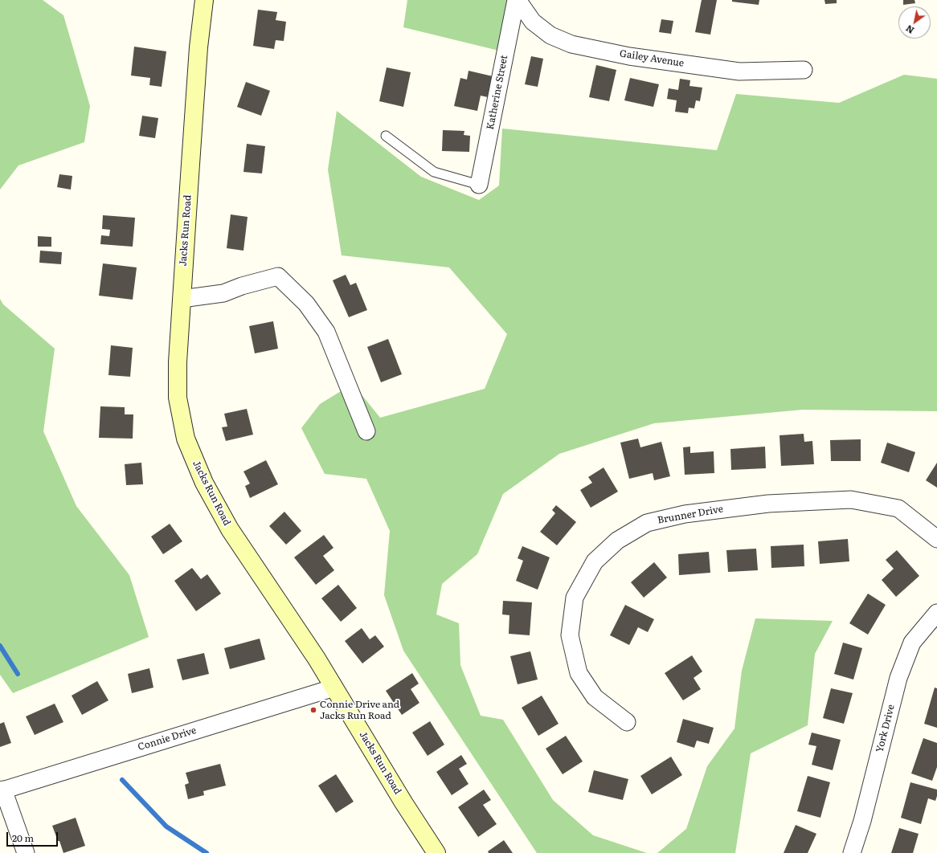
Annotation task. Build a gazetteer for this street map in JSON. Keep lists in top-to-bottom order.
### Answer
{
  "streets": {
    "street": [
      "Gailey Avenue",
      "Katherine Street",
      "Jacks Run Road",
      "Brunner Drive",
      "York Drive",
      "Connie Drive"
    ]
  },
  "crossings": [
    ["Gailey Avenue", "Katherine Street"],
    ["Jacks Run Road", "Connie Drive"]
  ],
  "places": ["Connie Drive and Jacks Run Road"],
  "scale_bar": "20 m",
  "north": "bottom left"
}
